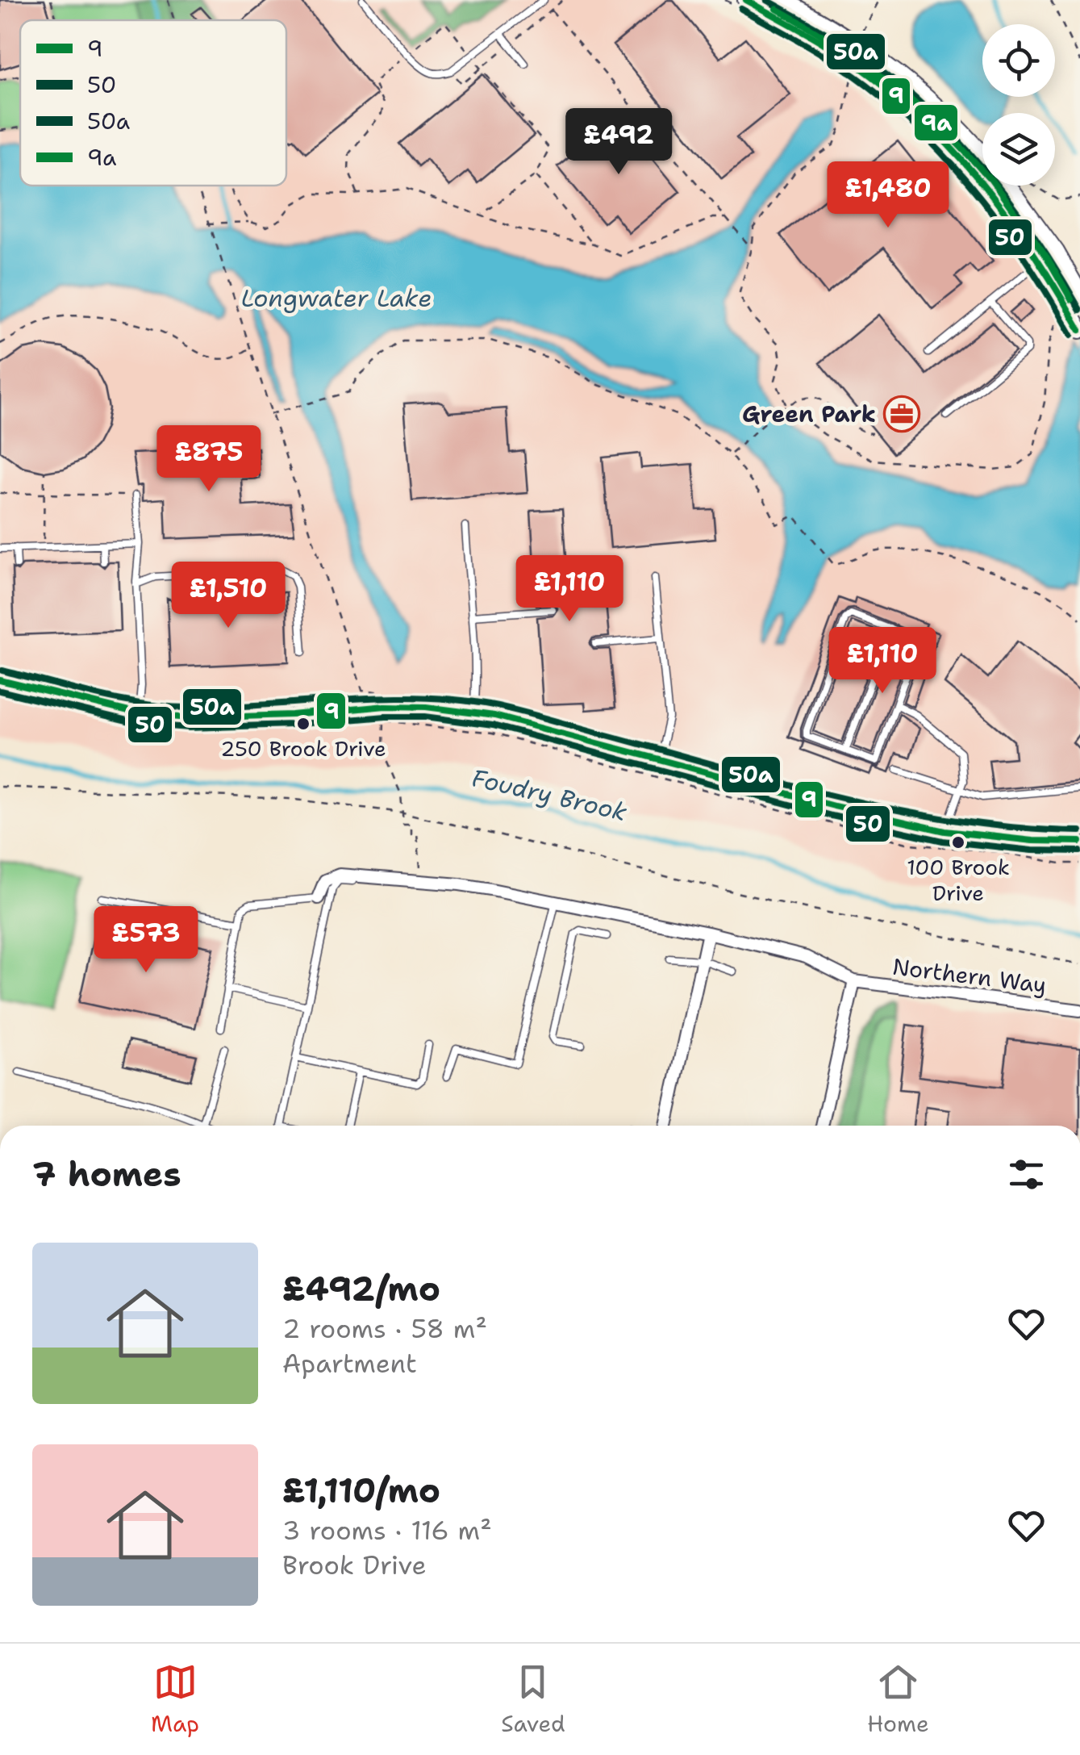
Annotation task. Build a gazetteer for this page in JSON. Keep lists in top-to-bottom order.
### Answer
{
  "streets": {
    "street": ["Northern Way"]
  },
  "water": ["Longwater Lake", "Foudry Brook"],
  "places": {
    "office": ["Green Park"],
    "other": ["250 Brook Drive", "100 Brook Drive"]
  },
  "lines": [
    "transit line 9",
    "transit line 50a",
    "transit line 50",
    "transit line 9a"
  ],
  "legend": [
    "9",
    "50",
    "50a",
    "9a"
  ],
  "page": {
    "price": [
      "£492",
      "£1,480",
      "£875",
      "£1,110",
      "£1,510",
      "£1,110",
      "£573"
    ],
    "heading": "7 homes",
    "list": [
      {
        "name": "£492/mo",
        "note": "2 rooms · 58 m² · Apartment"
      },
      {
        "name": "£1,110/mo",
        "note": "3 rooms · 116 m² · Brook Drive"
      }
    ],
    "tabs": ["Map", "Saved", "Home"]
  }
}
